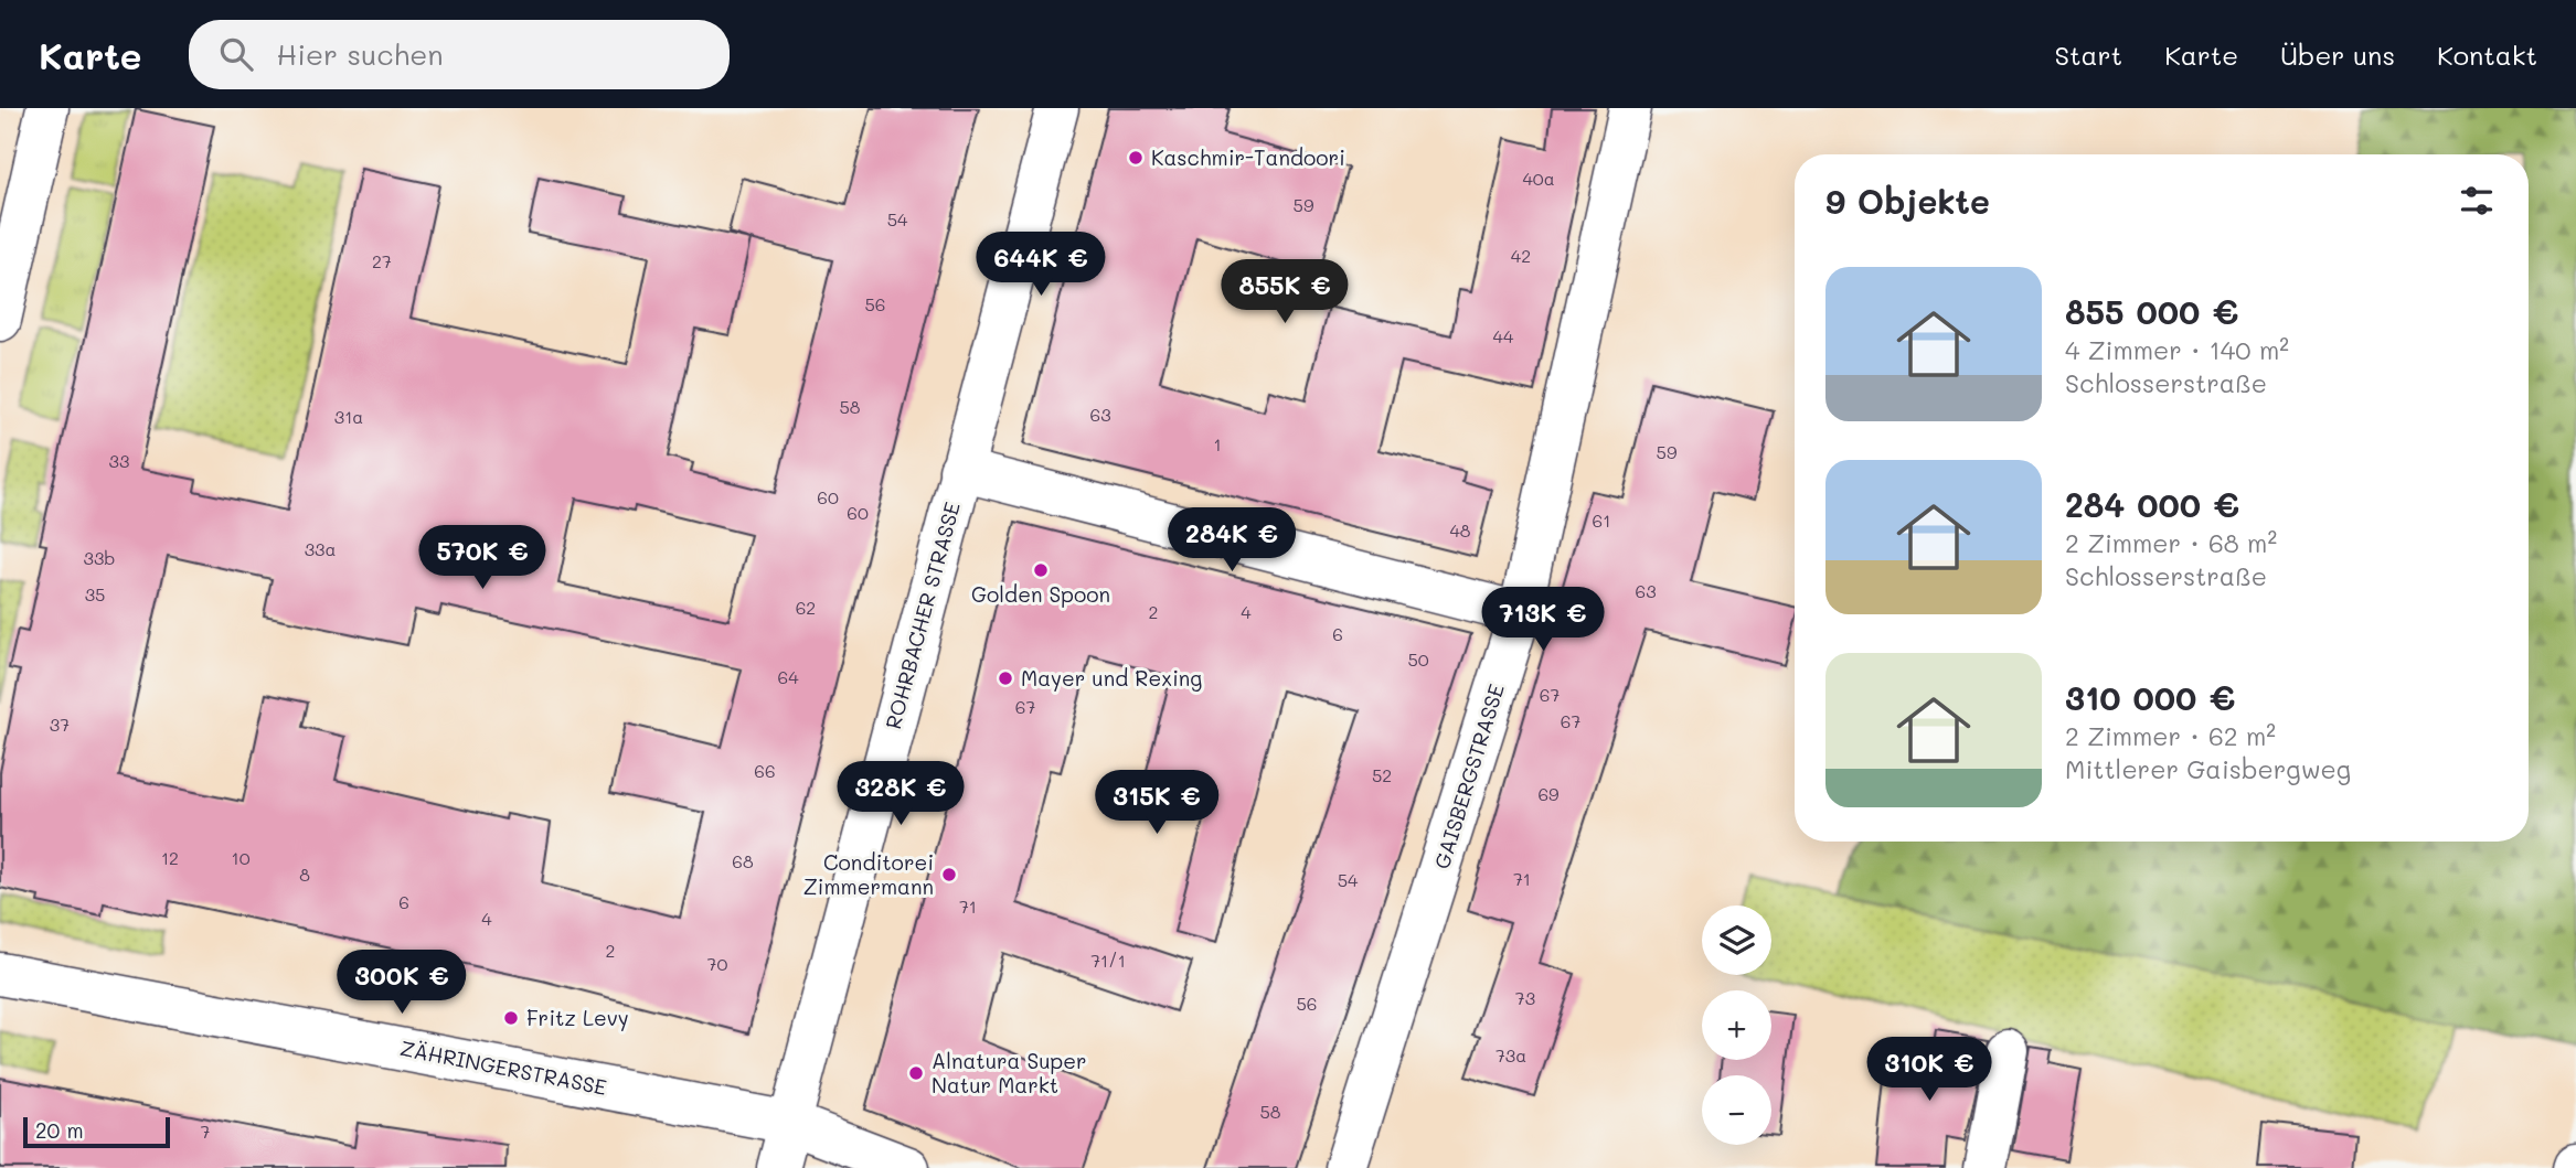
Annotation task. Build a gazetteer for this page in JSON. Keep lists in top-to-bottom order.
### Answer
{
  "streets": {
    "street": ["ROHRBACHER STRASSE", "GAISBERGSTRASSE", "ZÄHRINGERSTRASSE"]
  },
  "crossings": [
    ["ROHRBACHER STRASSE", "ZÄHRINGERSTRASSE"]
  ],
  "places": [
    "Kaschmir-Tandoori",
    "Golden Spoon",
    "Mayer und Rexing",
    "Conditorei Zimmermann",
    "Fritz Levy",
    "Alnatura Super Natur Markt"
  ],
  "house_numbers": [
    "40a",
    "59",
    "54",
    "42",
    "27",
    "56",
    "44",
    "58",
    "63",
    "31a",
    "1",
    "59",
    "33",
    "60",
    "60",
    "61",
    "48",
    "33a",
    "33b",
    "63",
    "35",
    "62",
    "2",
    "4",
    "6",
    "50",
    "64",
    "67",
    "67",
    "67",
    "37",
    "66",
    "52",
    "69",
    "12",
    "10",
    "68",
    "8",
    "71",
    "54",
    "6",
    "71",
    "4",
    "2",
    "71/1",
    "70",
    "73",
    "56",
    "73a",
    "58",
    "7"
  ],
  "scale_bar": "20 m",
  "page": {
    "header": "Karte",
    "search": "Hier suchen",
    "nav": [
      "Start",
      "Karte",
      "Über uns",
      "Kontakt"
    ],
    "heading": "9 Objekte",
    "price": [
      "644K €",
      "855K €",
      "284K €",
      "570K €",
      "713K €",
      "328K €",
      "315K €",
      "300K €",
      "310K €"
    ],
    "list": [
      {
        "name": "855 000 €",
        "note": "4 Zimmer · 140 m² · Schlosserstraße"
      },
      {
        "name": "284 000 €",
        "note": "2 Zimmer · 68 m² · Schlosserstraße"
      },
      {
        "name": "310 000 €",
        "note": "2 Zimmer · 62 m² · Mittlerer Gaisbergweg"
      }
    ],
    "map_buttons": ["+", "−"],
    "scale": "20 m"
  }
}
